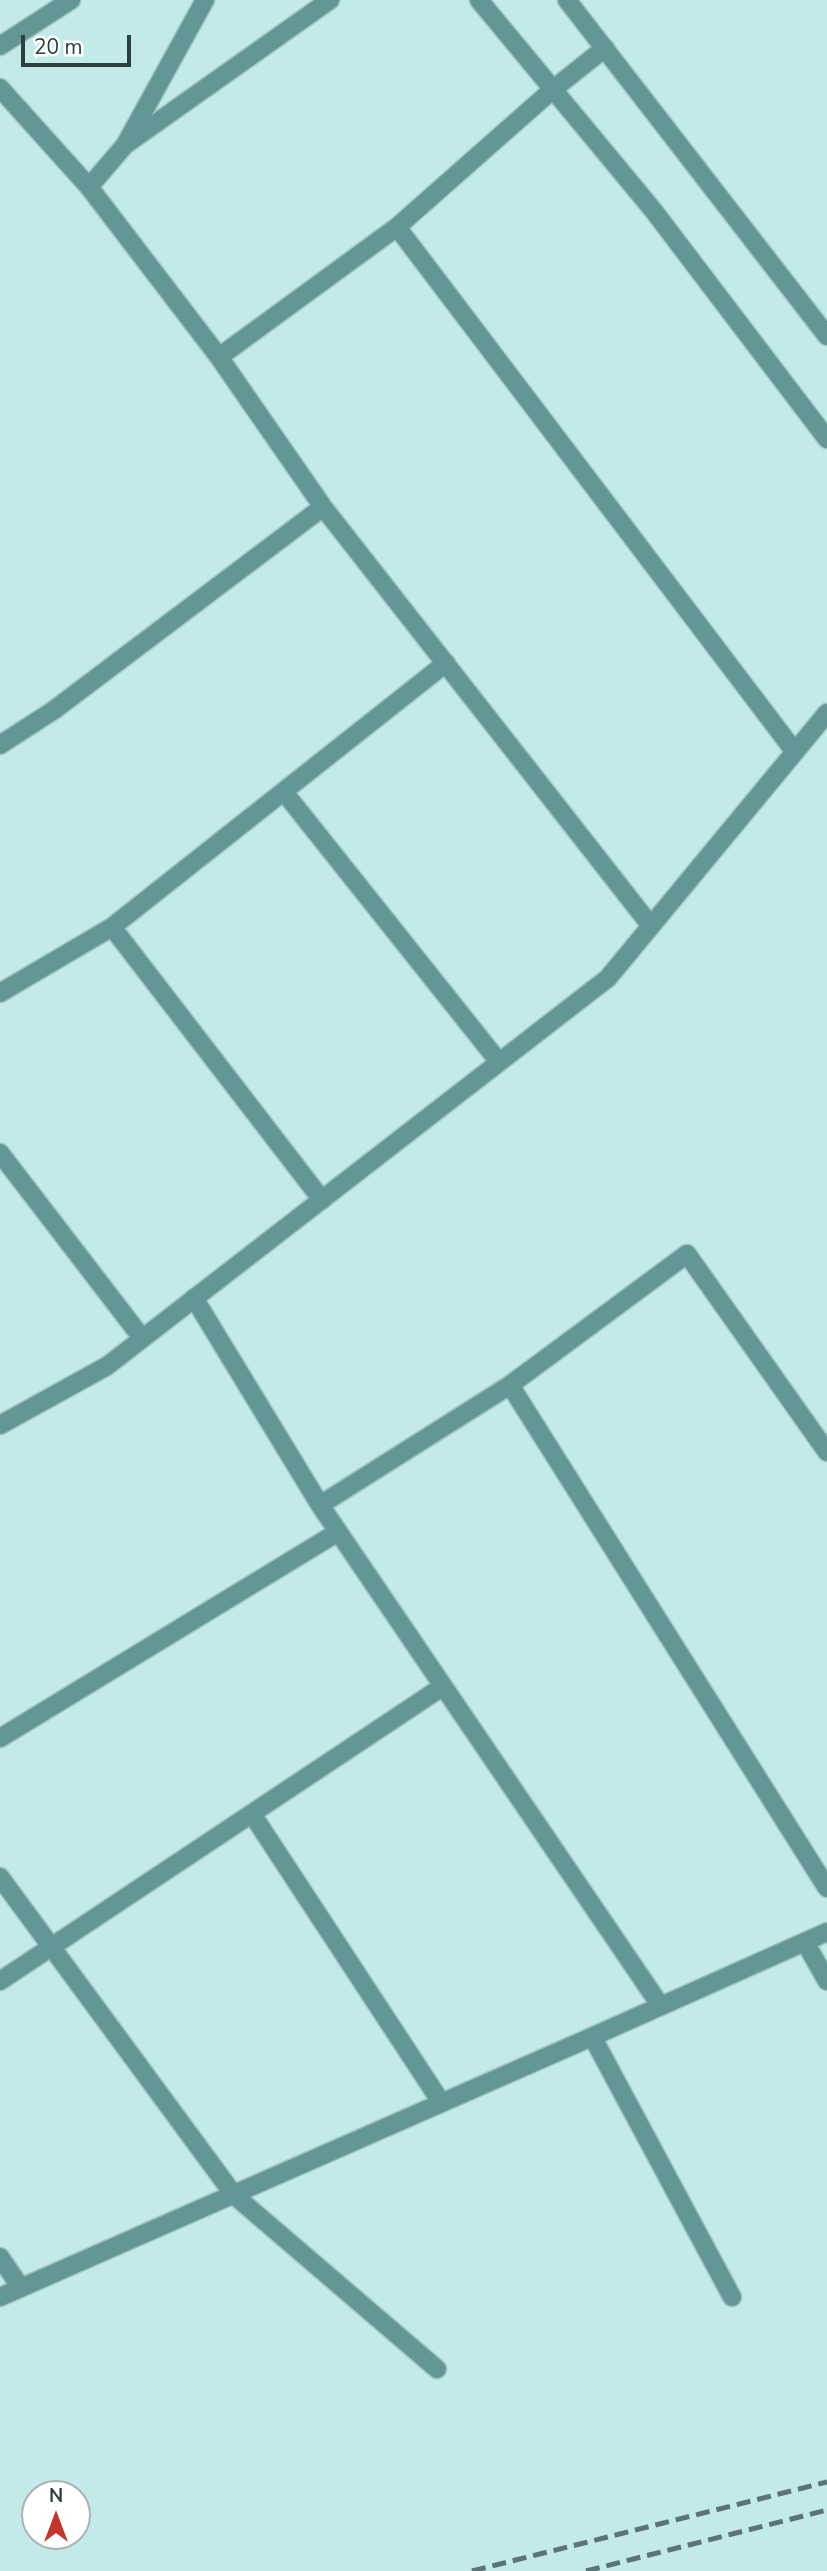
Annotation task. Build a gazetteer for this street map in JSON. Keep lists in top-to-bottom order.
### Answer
{
  "scale_bar": "20 m",
  "north": "top"
}
